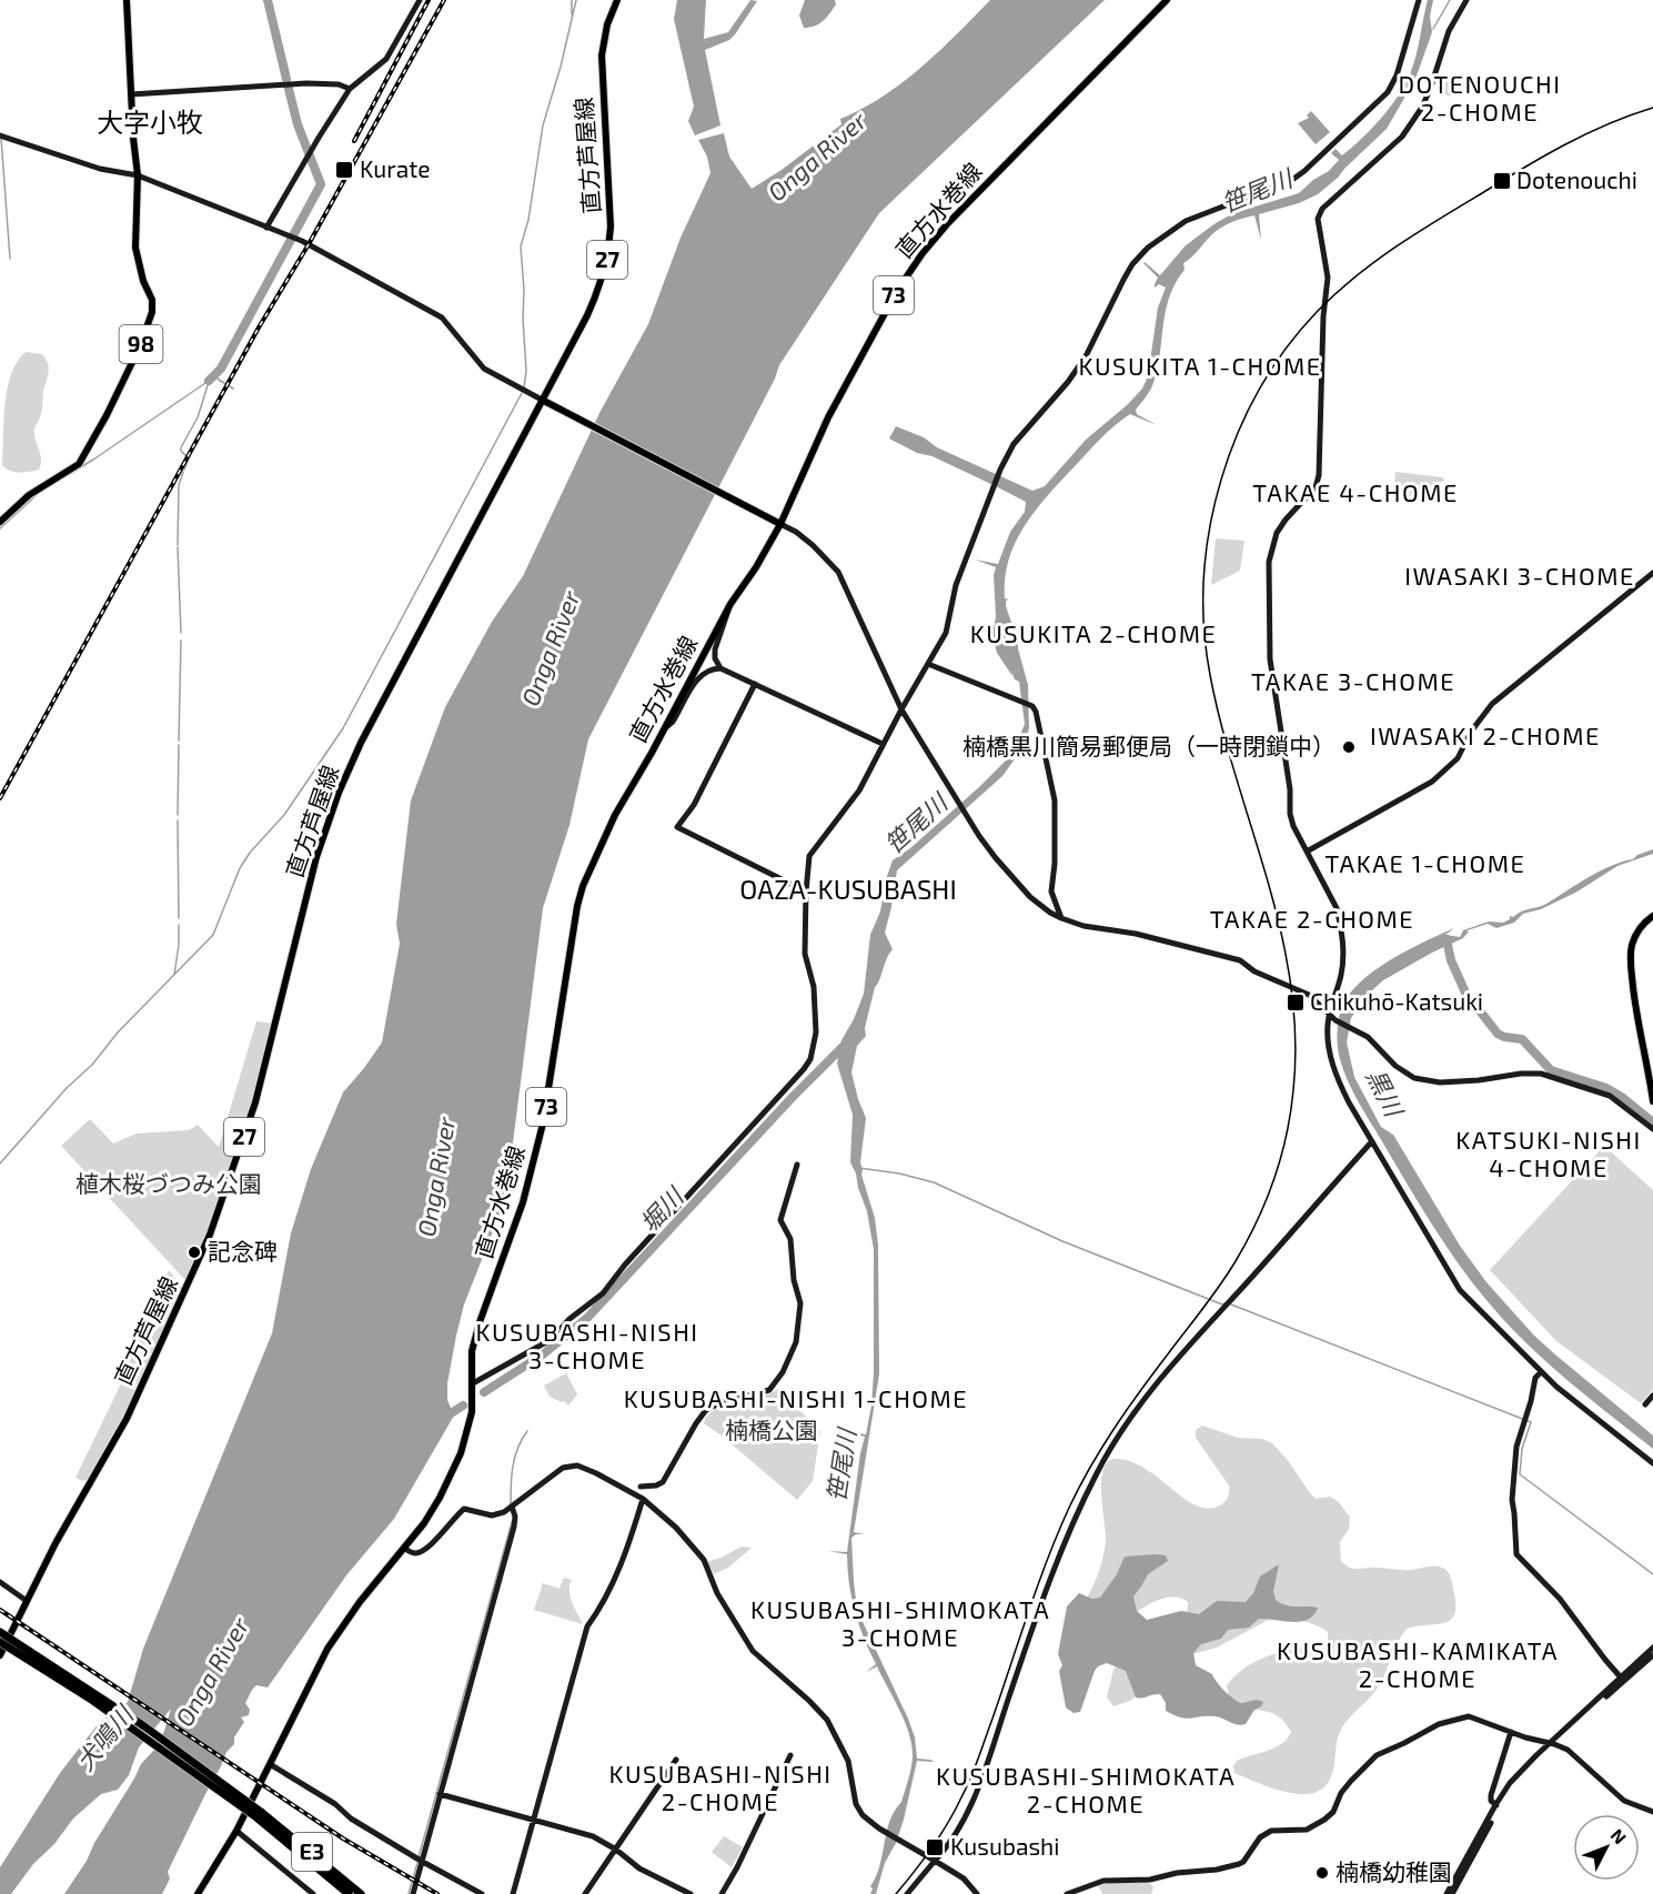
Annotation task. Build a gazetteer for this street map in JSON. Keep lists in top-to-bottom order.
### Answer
{
  "streets": {
    "highway": ["E3"],
    "main road": [
      "直方芦屋線",
      "直方水巻線",
      "27",
      "73",
      "98"
    ]
  },
  "crossings": [
    ["直方水巻線", "73"]
  ],
  "districts": [
    "DOTENOUCHI 2-CHOME",
    "大字小牧",
    "KUSUKITA 1-CHOME",
    "TAKAE 4-CHOME",
    "IWASAKI 3-CHOME",
    "KUSUKITA 2-CHOME",
    "TAKAE 3-CHOME",
    "IWASAKI 2-CHOME",
    "TAKAE 1-CHOME",
    "OAZA-KUSUBASHI",
    "TAKAE 2-CHOME",
    "KATSUKI-NISHI 4-CHOME",
    "KUSUBASHI-NISHI 3-CHOME",
    "KUSUBASHI-NISHI 1-CHOME",
    "KUSUBASHI-SHIMOKATA 3-CHOME",
    "KUSUBASHI-KAMIKATA 2-CHOME",
    "KUSUBASHI-NISHI 2-CHOME",
    "KUSUBASHI-SHIMOKATA 2-CHOME"
  ],
  "water": [
    "Onga River",
    "笹尾川",
    "黒川",
    "堀川",
    "犬鳴川"
  ],
  "parks": ["植木桜づつみ公園", "楠橋公園"],
  "places": {
    "transit": [
      "Kurate",
      "Dotenouchi",
      "Chikuhō-Katsuki",
      "Kusubashi"
    ],
    "other": ["楠橋黒川簡易郵便局（一時閉鎖中）", "記念碑", "楠橋幼稚園"]
  },
  "north": "top right"
}
